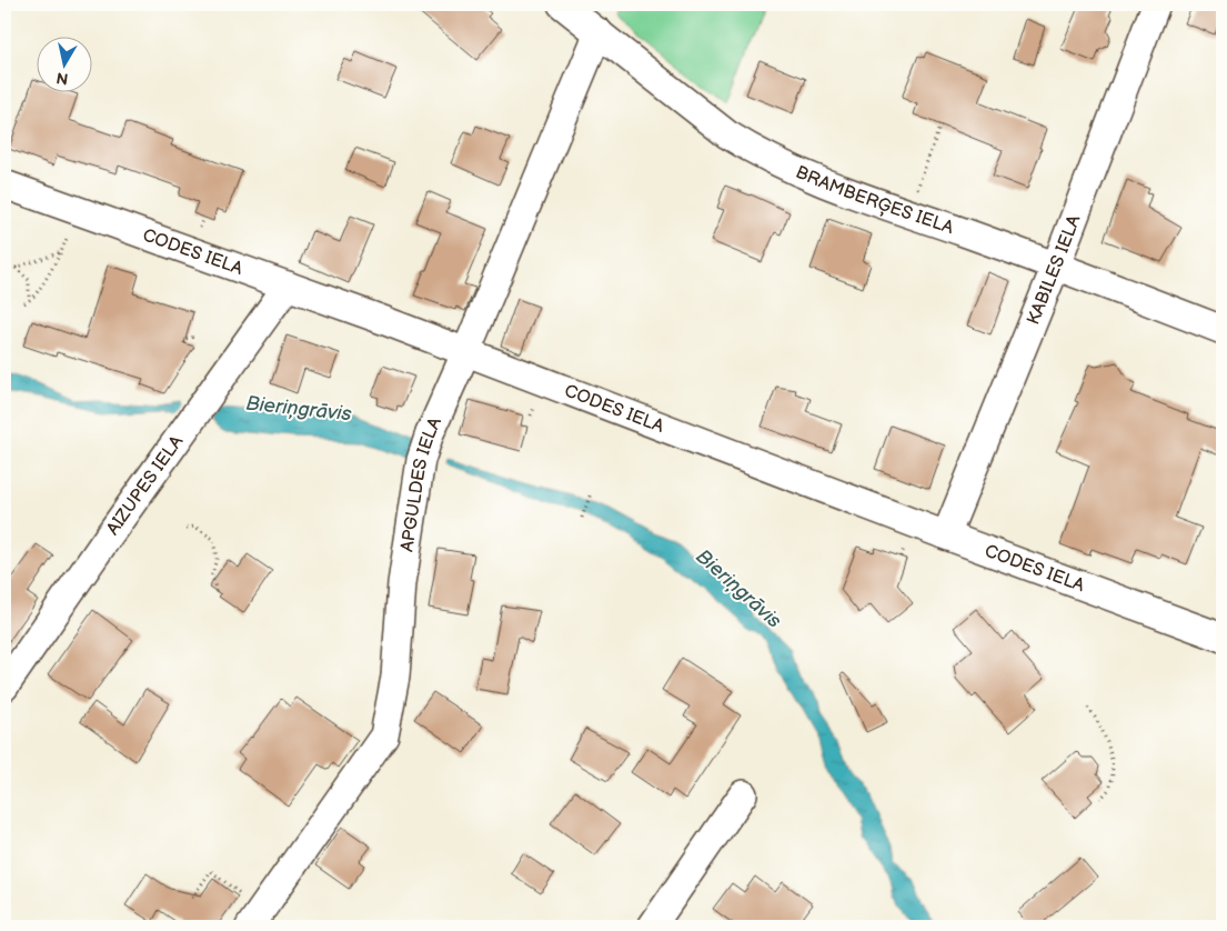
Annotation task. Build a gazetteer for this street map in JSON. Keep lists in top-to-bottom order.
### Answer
{
  "streets": {
    "street": [
      "BRAMBERĢES IELA",
      "CODES IELA",
      "KABILES IELA",
      "AIZUPES IELA",
      "APGULDES IELA"
    ]
  },
  "crossings": [
    ["BRAMBERĢES IELA", "KABILES IELA"],
    ["BRAMBERĢES IELA", "APGULDES IELA"],
    ["CODES IELA", "KABILES IELA"],
    ["CODES IELA", "AIZUPES IELA"],
    ["CODES IELA", "APGULDES IELA"]
  ],
  "water": ["Bieriņgrāvis"],
  "north": "bottom"
}
